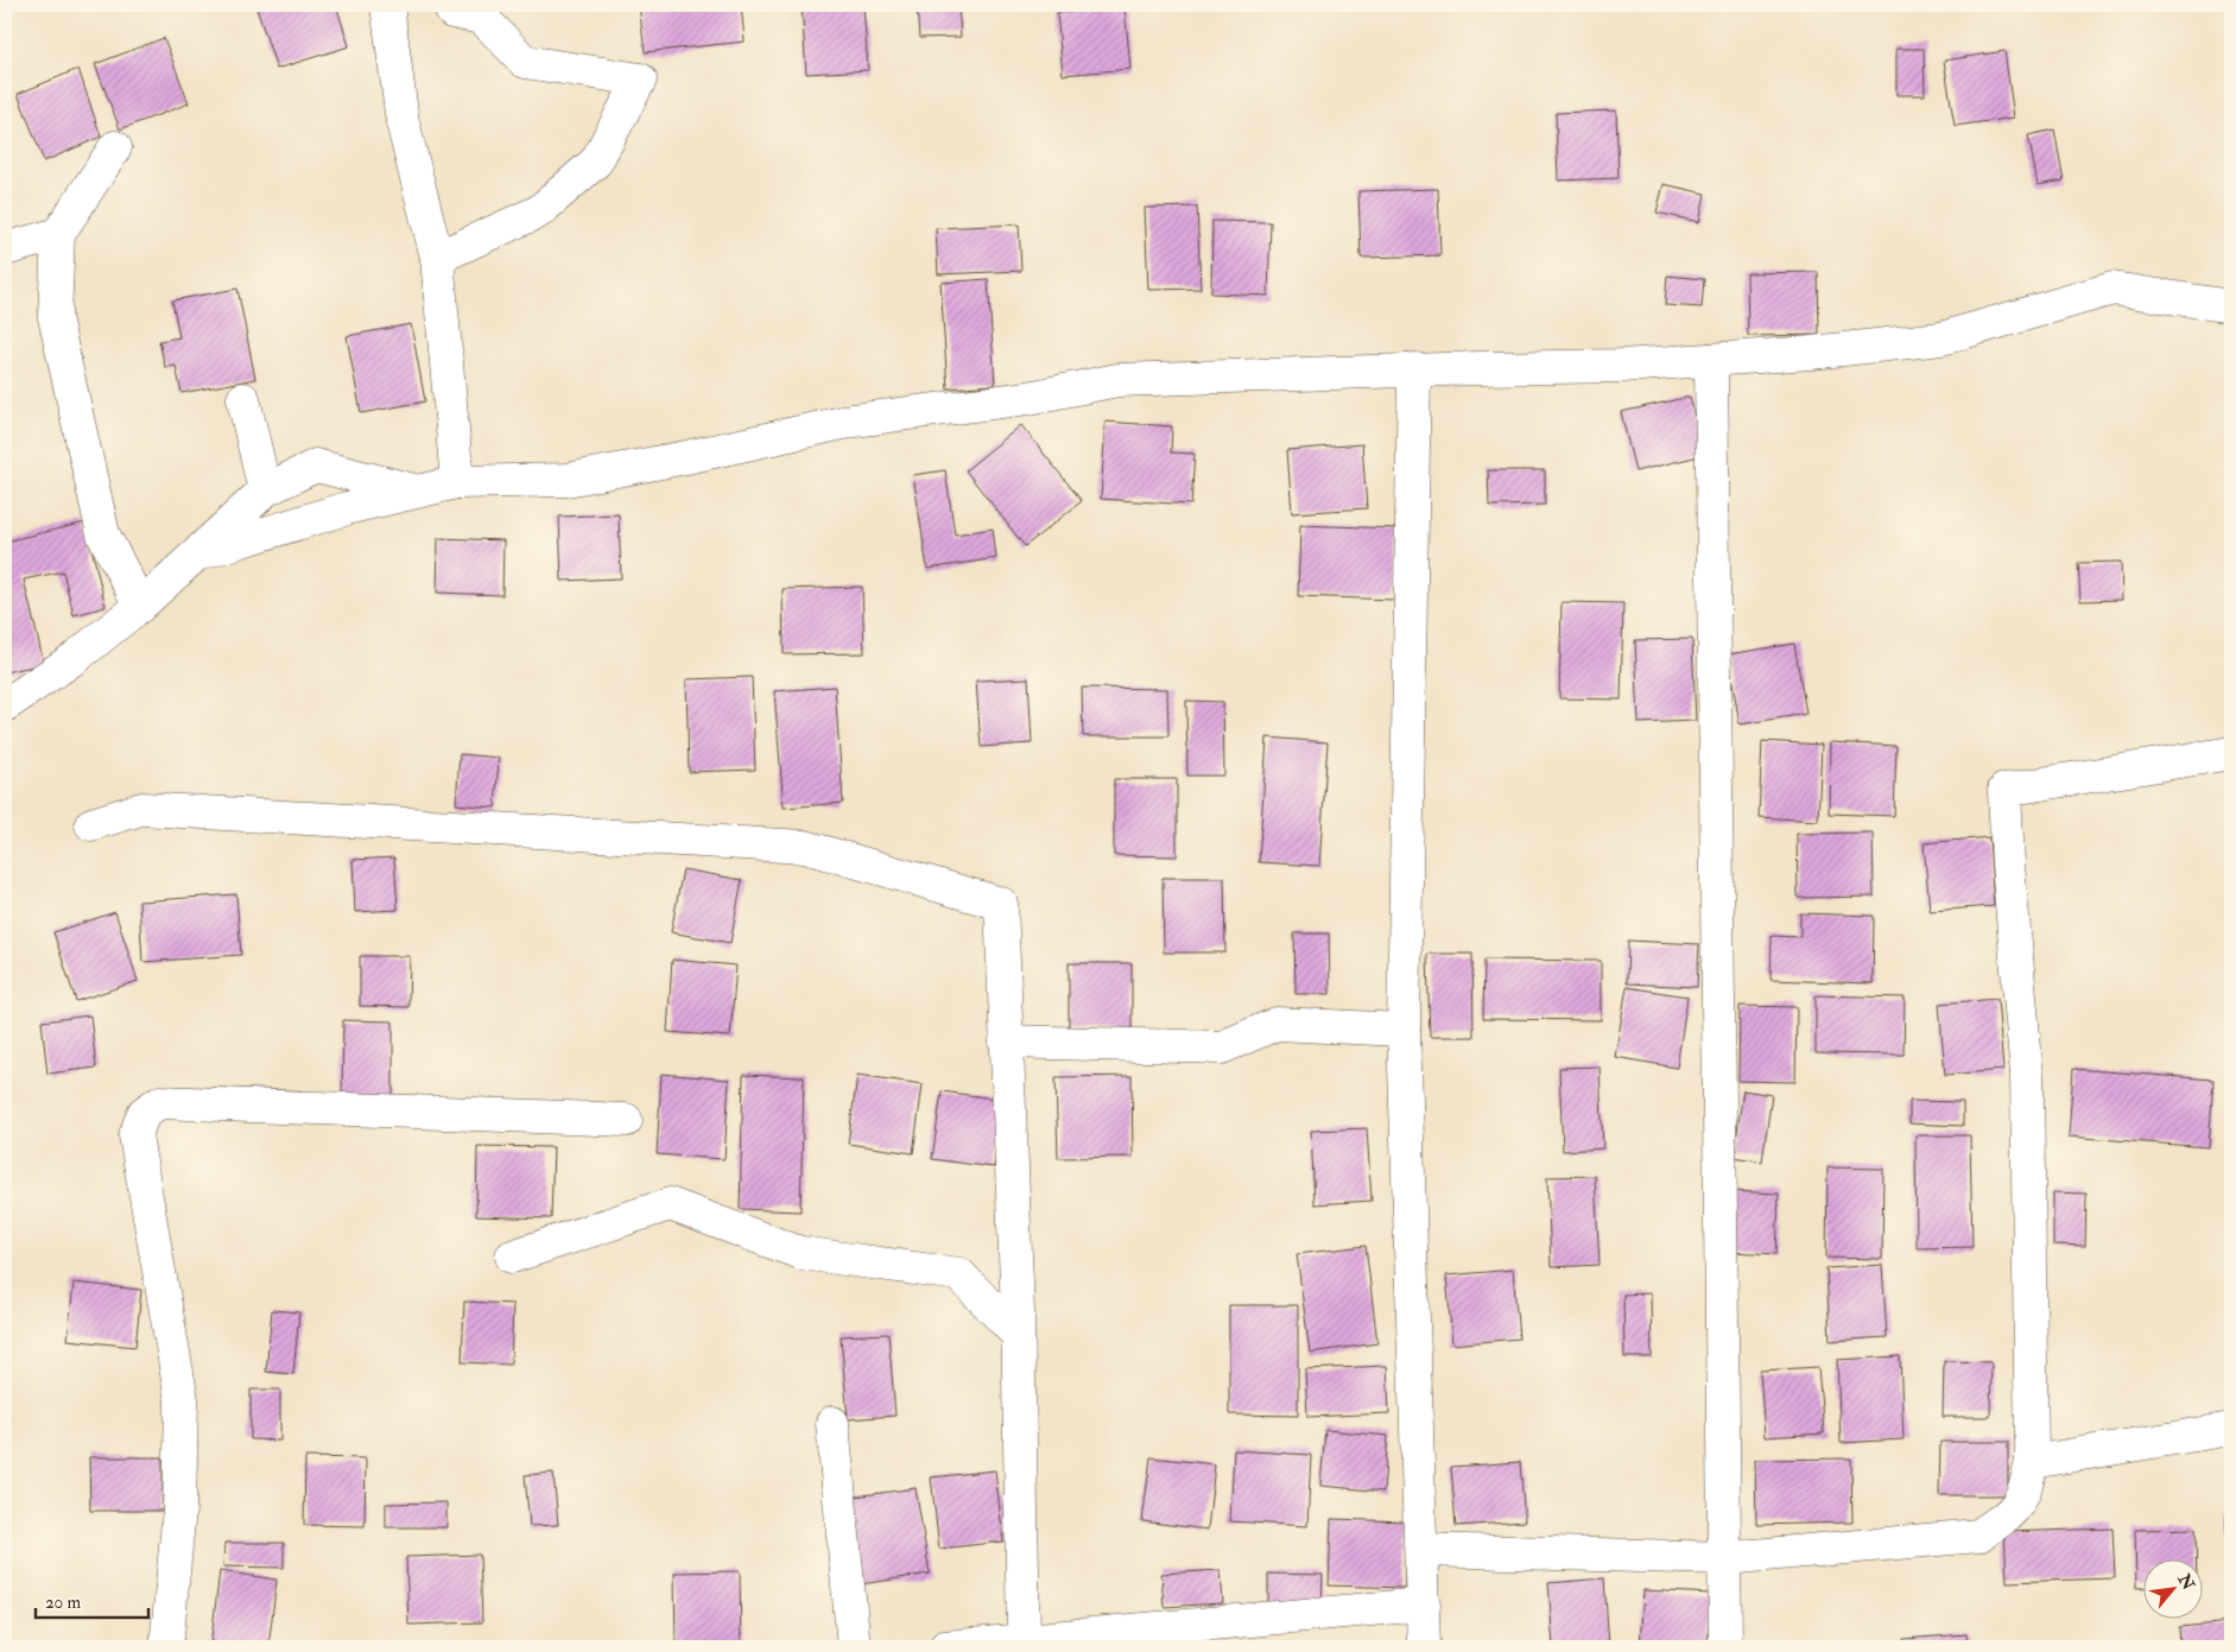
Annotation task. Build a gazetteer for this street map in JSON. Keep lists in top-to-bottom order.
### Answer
{
  "scale_bar": "20 m",
  "north": "top right"
}
